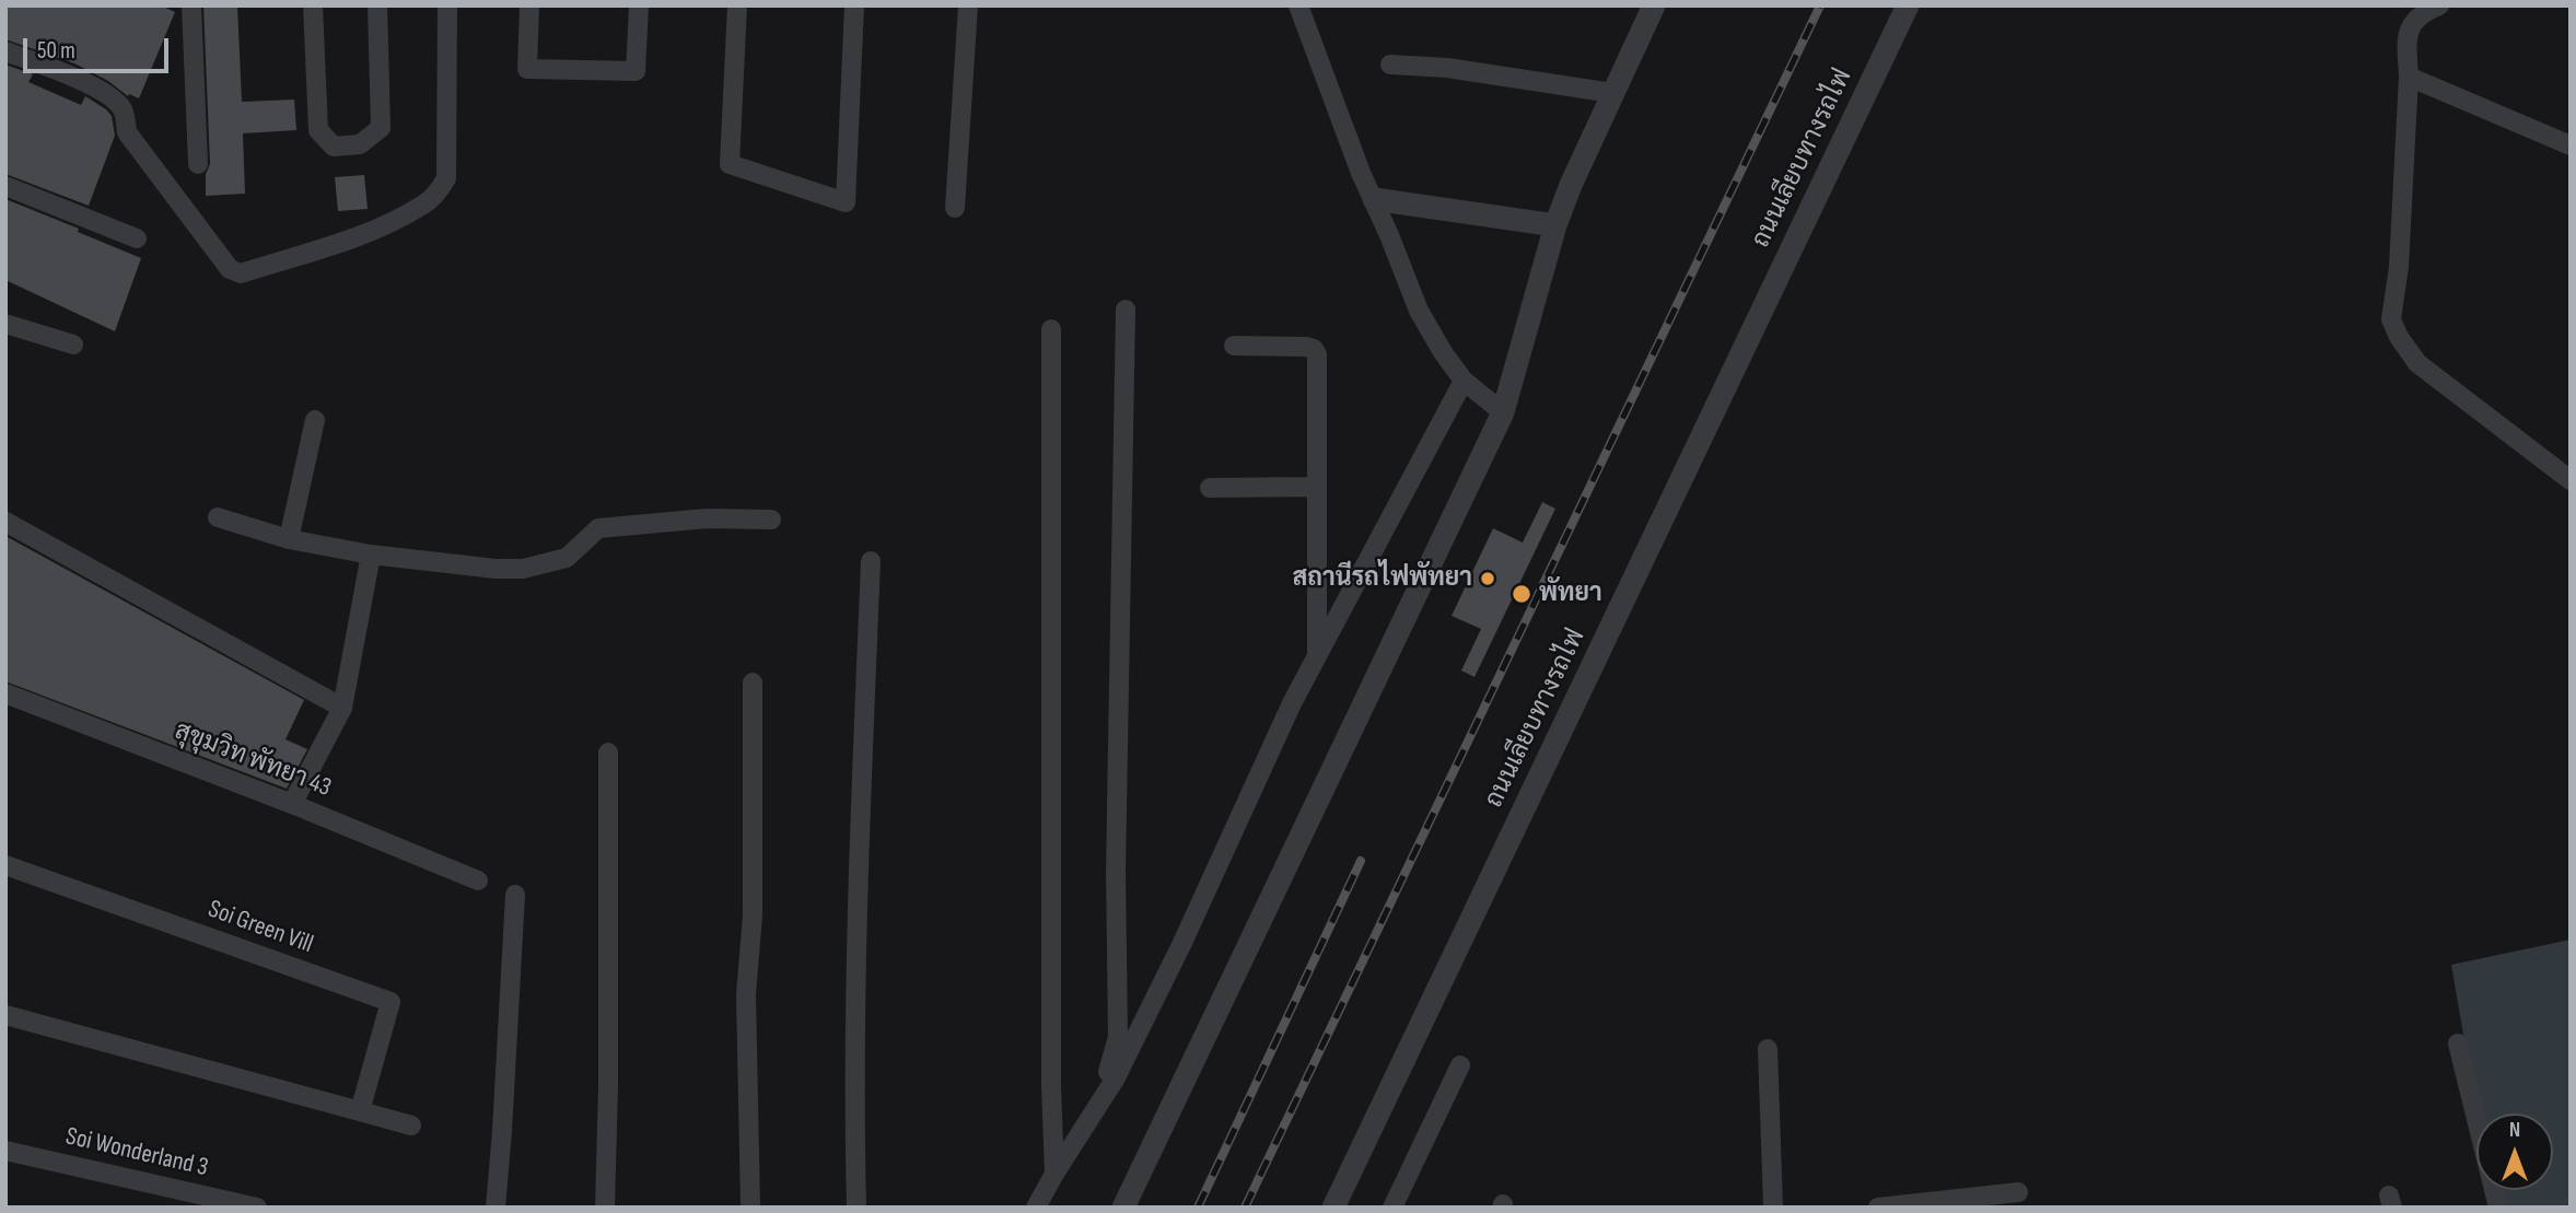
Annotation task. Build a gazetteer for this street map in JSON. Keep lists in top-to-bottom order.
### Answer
{
  "streets": {
    "street": [
      "ถนนเลียบทางรถไฟ",
      "สุขุมวิท พัทยา 43",
      "Soi Green Vill",
      "Soi Wonderland 3"
    ]
  },
  "places": ["สถานีรถไฟพัทยา", "พัทยา"],
  "scale_bar": "50 m",
  "north": "top"
}
